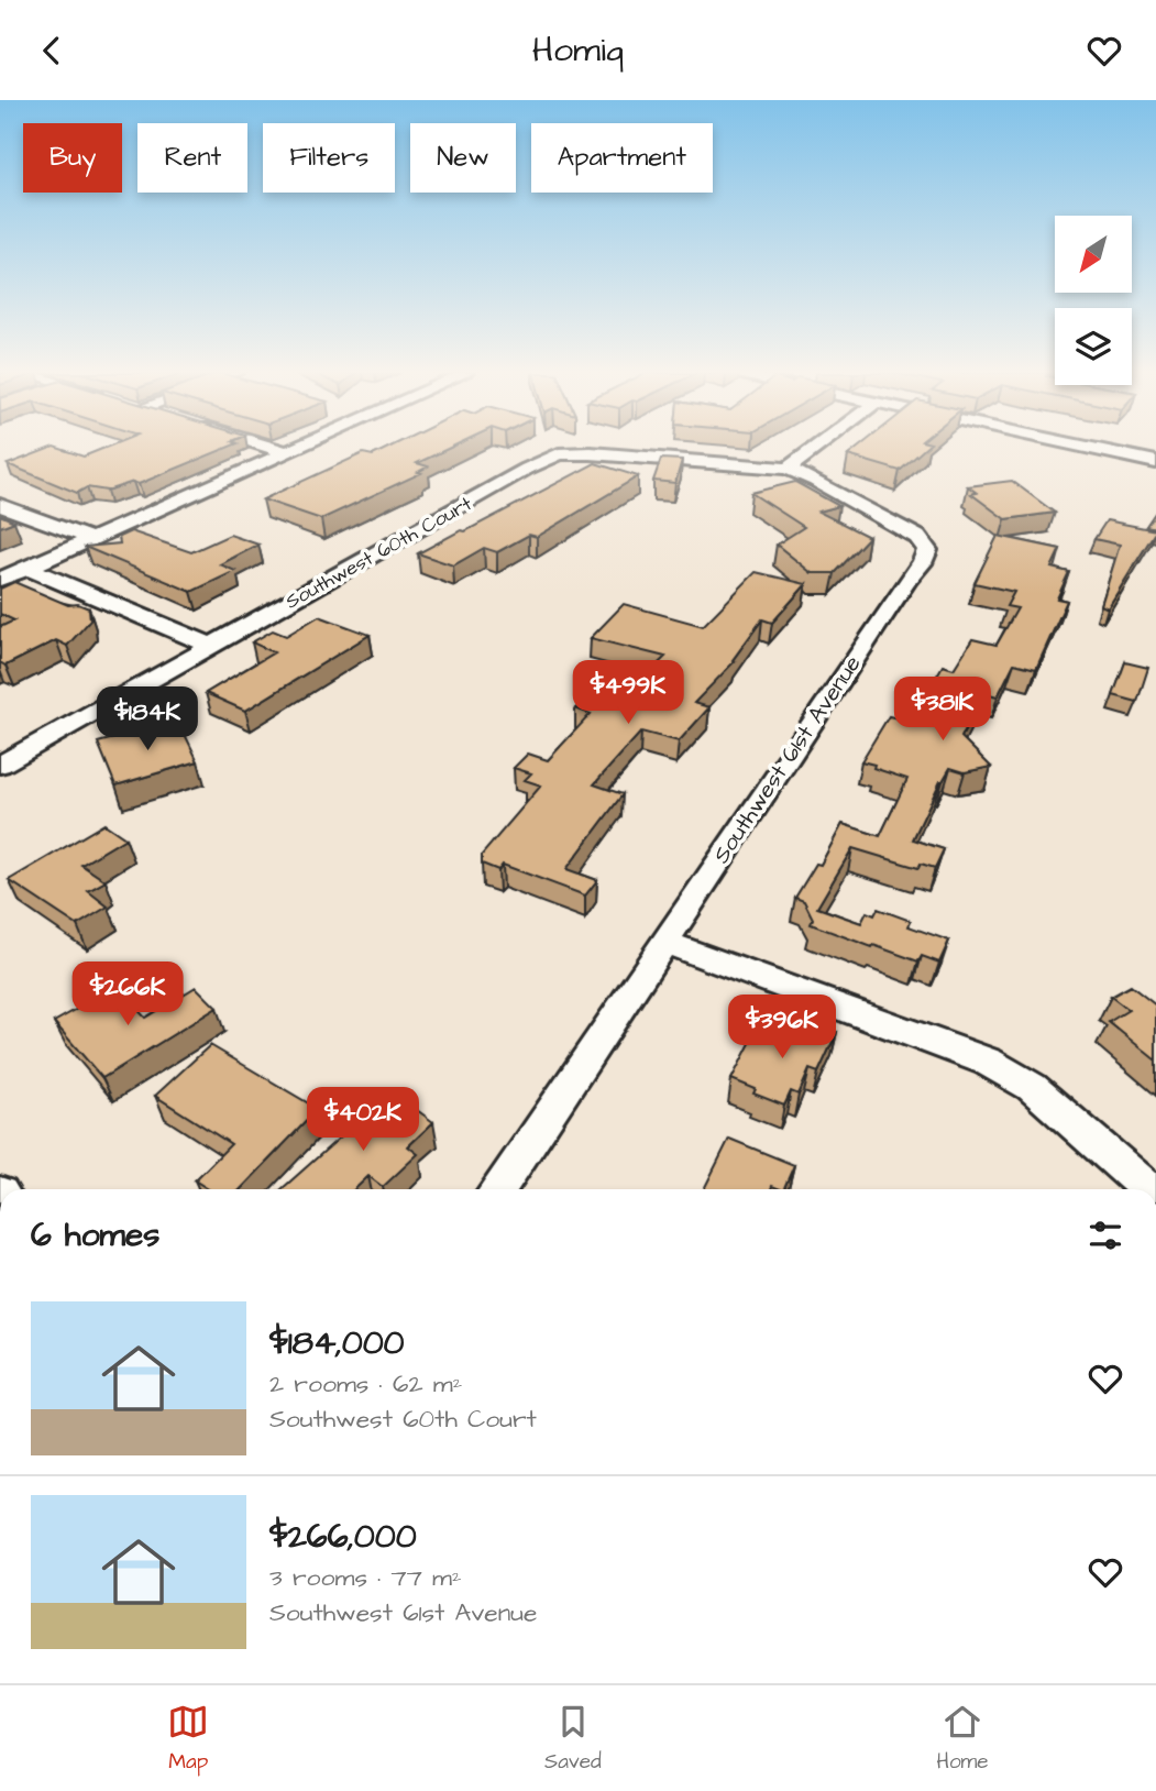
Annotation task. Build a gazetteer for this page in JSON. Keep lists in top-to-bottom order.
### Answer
{
  "streets": {
    "street": ["Southwest 60th Court", "Southwest 61st Avenue"]
  },
  "crossings": [
    ["Southwest 60th Court", "Southwest 61st Avenue"]
  ],
  "north": "bottom left",
  "page": {
    "header": "Homiq",
    "chip": [
      "Buy",
      "Rent",
      "Filters",
      "New",
      "Apartment"
    ],
    "price": [
      "$499K",
      "$381K",
      "$184K",
      "$266K",
      "$396K",
      "$402K"
    ],
    "heading": "6 homes",
    "list": [
      {
        "name": "$184,000",
        "note": "2 rooms · 62 m² · Southwest 60th Court"
      },
      {
        "name": "$266,000",
        "note": "3 rooms · 77 m² · Southwest 61st Avenue"
      }
    ],
    "tabs": ["Map", "Saved", "Home"]
  }
}
